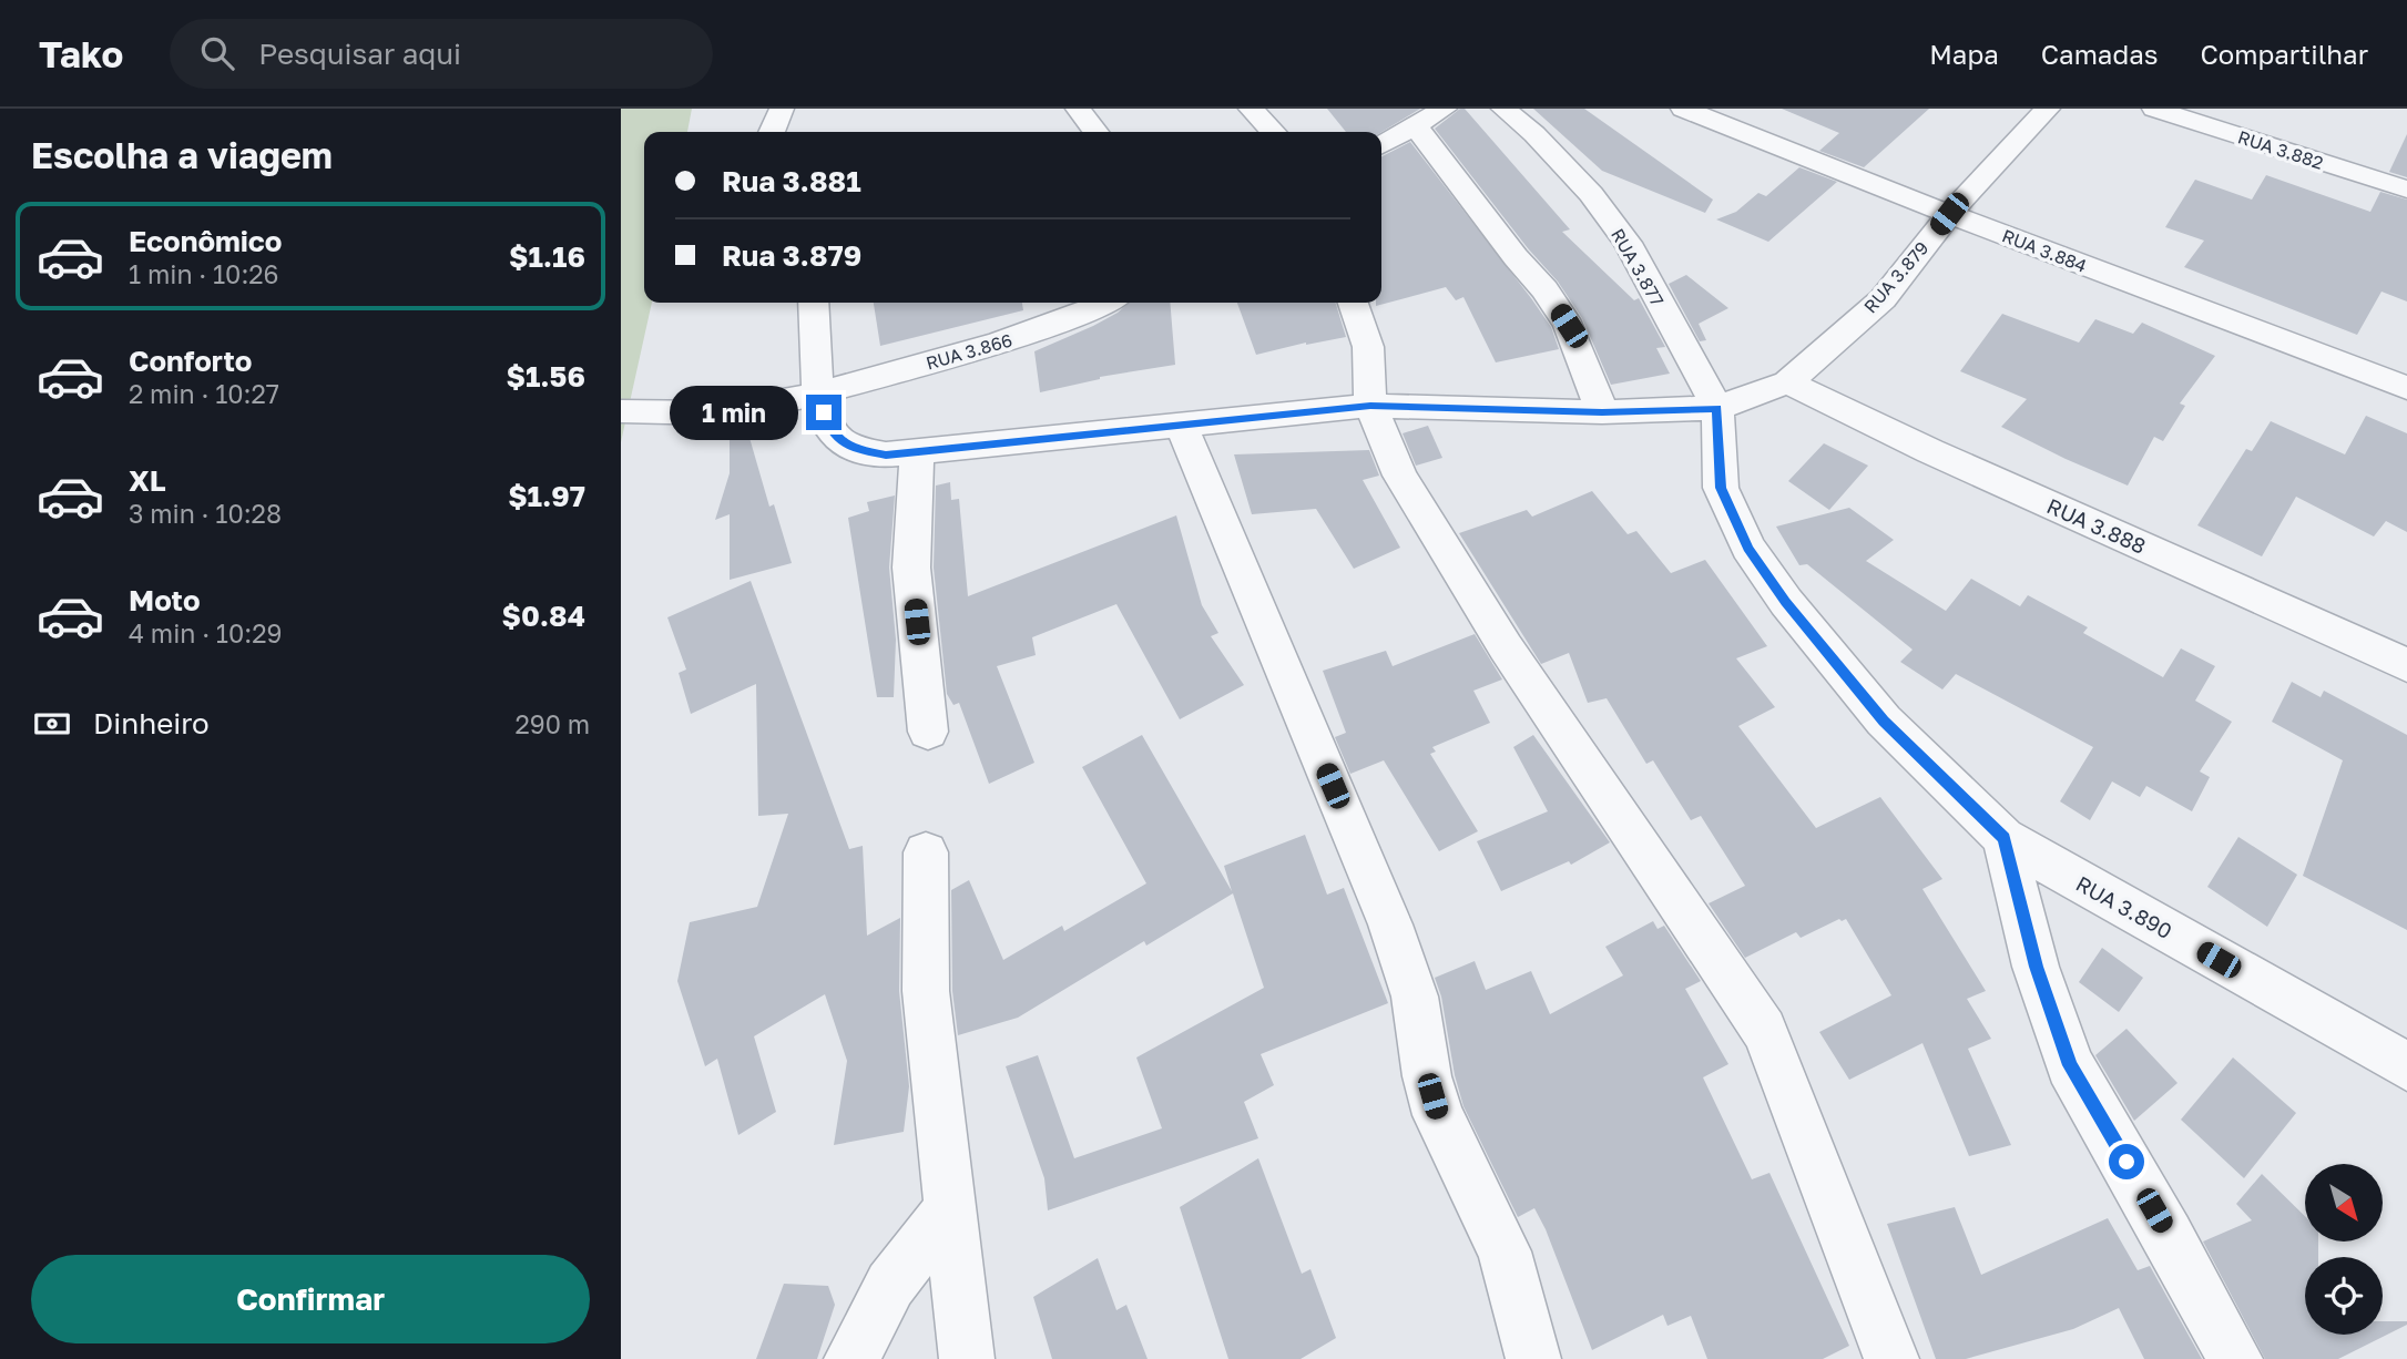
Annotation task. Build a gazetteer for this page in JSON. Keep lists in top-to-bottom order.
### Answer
{
  "streets": {
    "street": [
      "RUA 3.882",
      "RUA 3.884",
      "RUA 3.877",
      "RUA 3.879",
      "RUA 3.866",
      "RUA 3.888",
      "RUA 3.890"
    ]
  },
  "crossings": [
    ["RUA 3.884", "RUA 3.879"],
    ["RUA 3.877", "RUA 3.879"],
    ["RUA 3.879", "RUA 3.866"],
    ["RUA 3.879", "RUA 3.888"]
  ],
  "north": "bottom right",
  "page": {
    "header": "Tako",
    "search": "Pesquisar aqui",
    "nav": ["Mapa", "Camadas", "Compartilhar"],
    "heading": "Escolha a viagem",
    "banner": ["Rua 3.881", "Rua 3.879"],
    "list": [
      {
        "name": "Econômico",
        "note": "1 min · 10:26",
        "value": "$1.16"
      },
      {
        "name": "Conforto",
        "note": "2 min · 10:27",
        "value": "$1.56"
      },
      {
        "name": "XL",
        "note": "3 min · 10:28",
        "value": "$1.97"
      },
      {
        "name": "Moto",
        "note": "4 min · 10:29",
        "value": "$0.84"
      }
    ],
    "bubble": "1 min",
    "pay": ["Dinheiro", "290 m"],
    "buttons": "Confirmar"
  }
}
